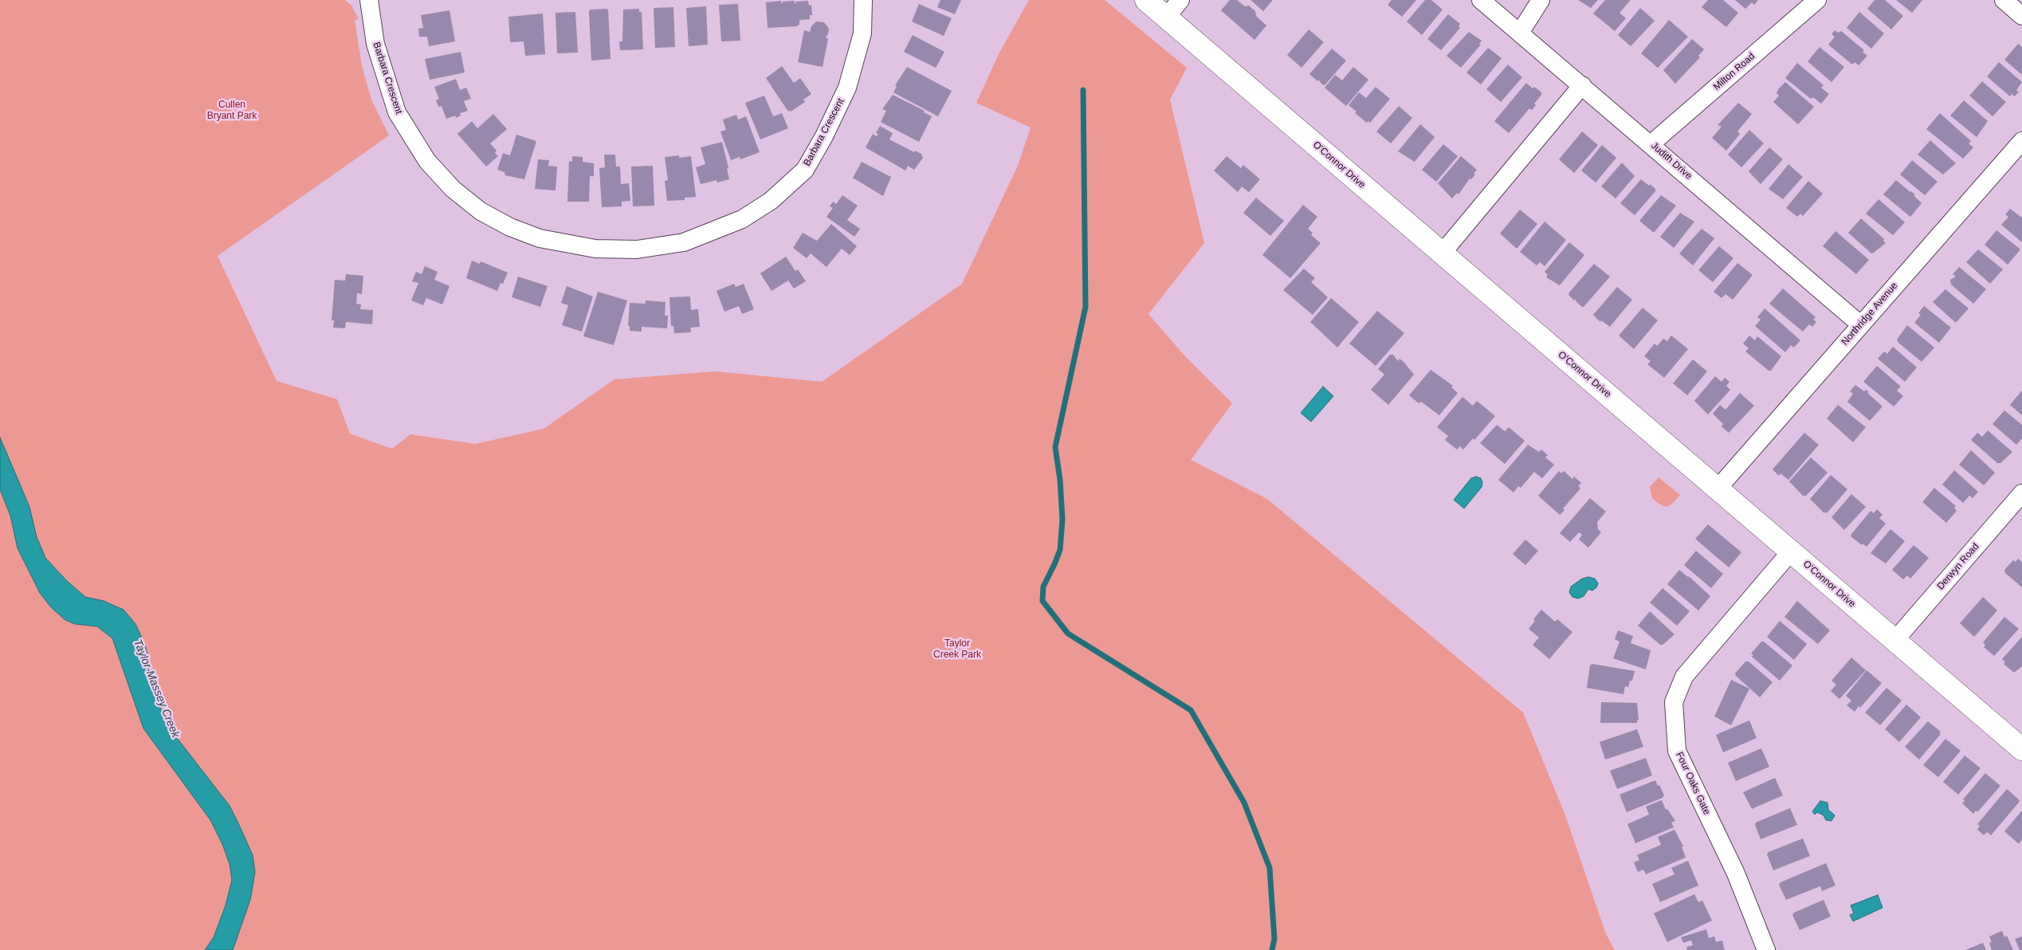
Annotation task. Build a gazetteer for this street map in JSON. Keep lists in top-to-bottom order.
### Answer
{
  "streets": {
    "main road": ["O'Connor Drive"],
    "street": [
      "Milton Road",
      "Barbara Crescent",
      "Judith Drive",
      "Northridge Avenue",
      "Derwyn Road",
      "Four Oaks Gate"
    ]
  },
  "crossings": [
    ["Milton Road", "Judith Drive"],
    ["Judith Drive", "Northridge Avenue"],
    ["O'Connor Drive", "Northridge Avenue"],
    ["O'Connor Drive", "Derwyn Road"],
    ["O'Connor Drive", "Four Oaks Gate"]
  ],
  "water": ["Taylor-Massey Creek"],
  "parks": ["Cullen Bryant Park", "Taylor Creek Park"]
}
